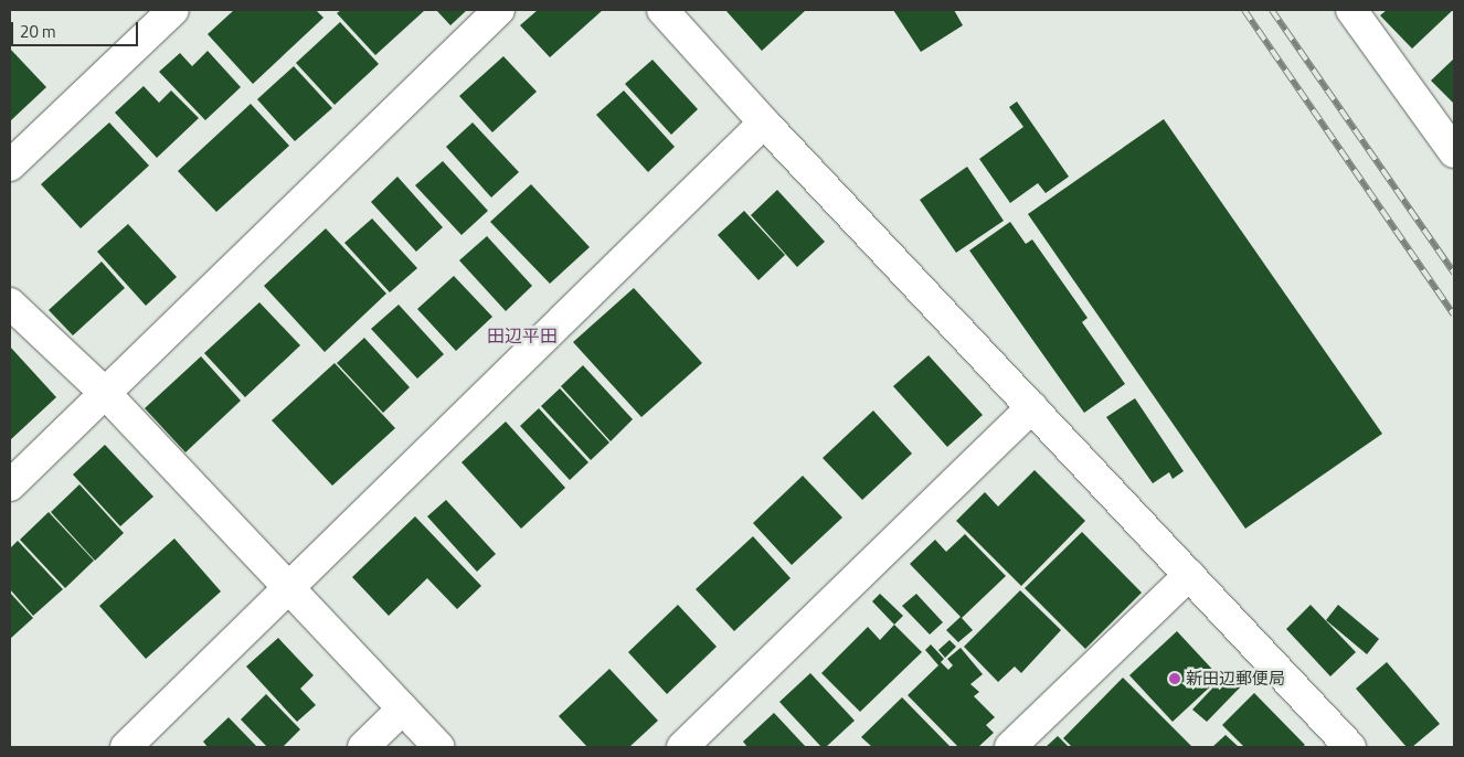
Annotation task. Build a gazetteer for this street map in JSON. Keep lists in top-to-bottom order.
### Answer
{
  "districts": ["田辺平田"],
  "places": ["新田辺郵便局"],
  "scale_bar": "20 m"
}
